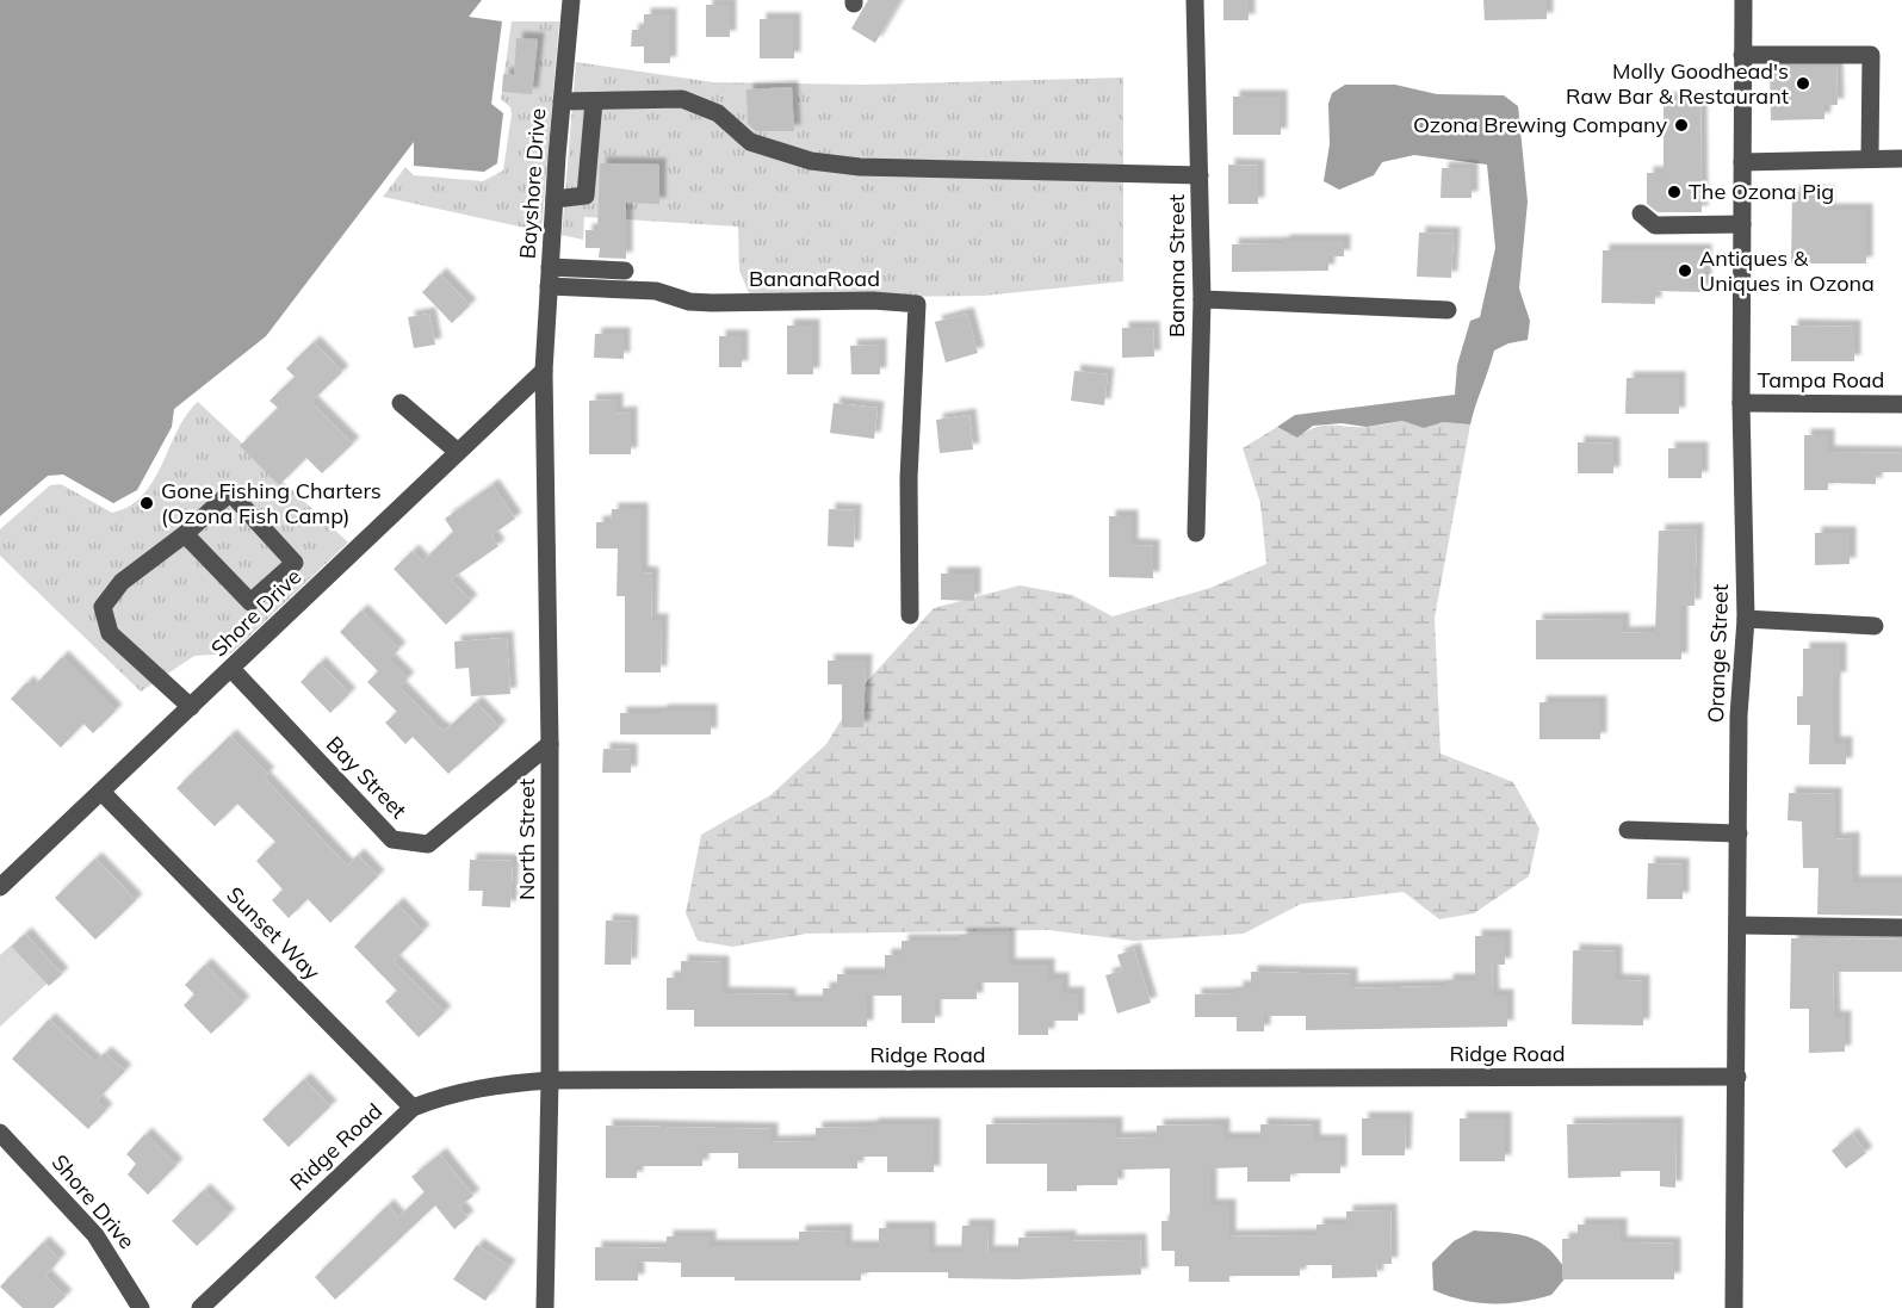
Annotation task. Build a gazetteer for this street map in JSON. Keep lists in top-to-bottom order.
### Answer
{
  "streets": {
    "street": [
      "Bayshore Drive",
      "Banana Street",
      "BananaRoad",
      "Tampa Road",
      "Shore Drive",
      "Orange Street",
      "Bay Street",
      "North Street",
      "Sunset Way",
      "Ridge Road"
    ]
  },
  "crossings": [
    ["Bayshore Drive", "BananaRoad"],
    ["Bayshore Drive", "Shore Drive"],
    ["Bayshore Drive", "North Street"],
    ["Tampa Road", "Orange Street"],
    ["Shore Drive", "Bay Street"],
    ["Shore Drive", "North Street"],
    ["Shore Drive", "Sunset Way"],
    ["Orange Street", "Ridge Road"],
    ["Bay Street", "North Street"],
    ["North Street", "Ridge Road"],
    ["Sunset Way", "Ridge Road"]
  ],
  "places": [
    "Molly Goodhead's Raw Bar & Restaurant",
    "Ozona Brewing Company",
    "The Ozona Pig",
    "Antiques & Uniques in Ozona",
    "Gone Fishing Charters (Ozona Fish Camp)"
  ]
}
